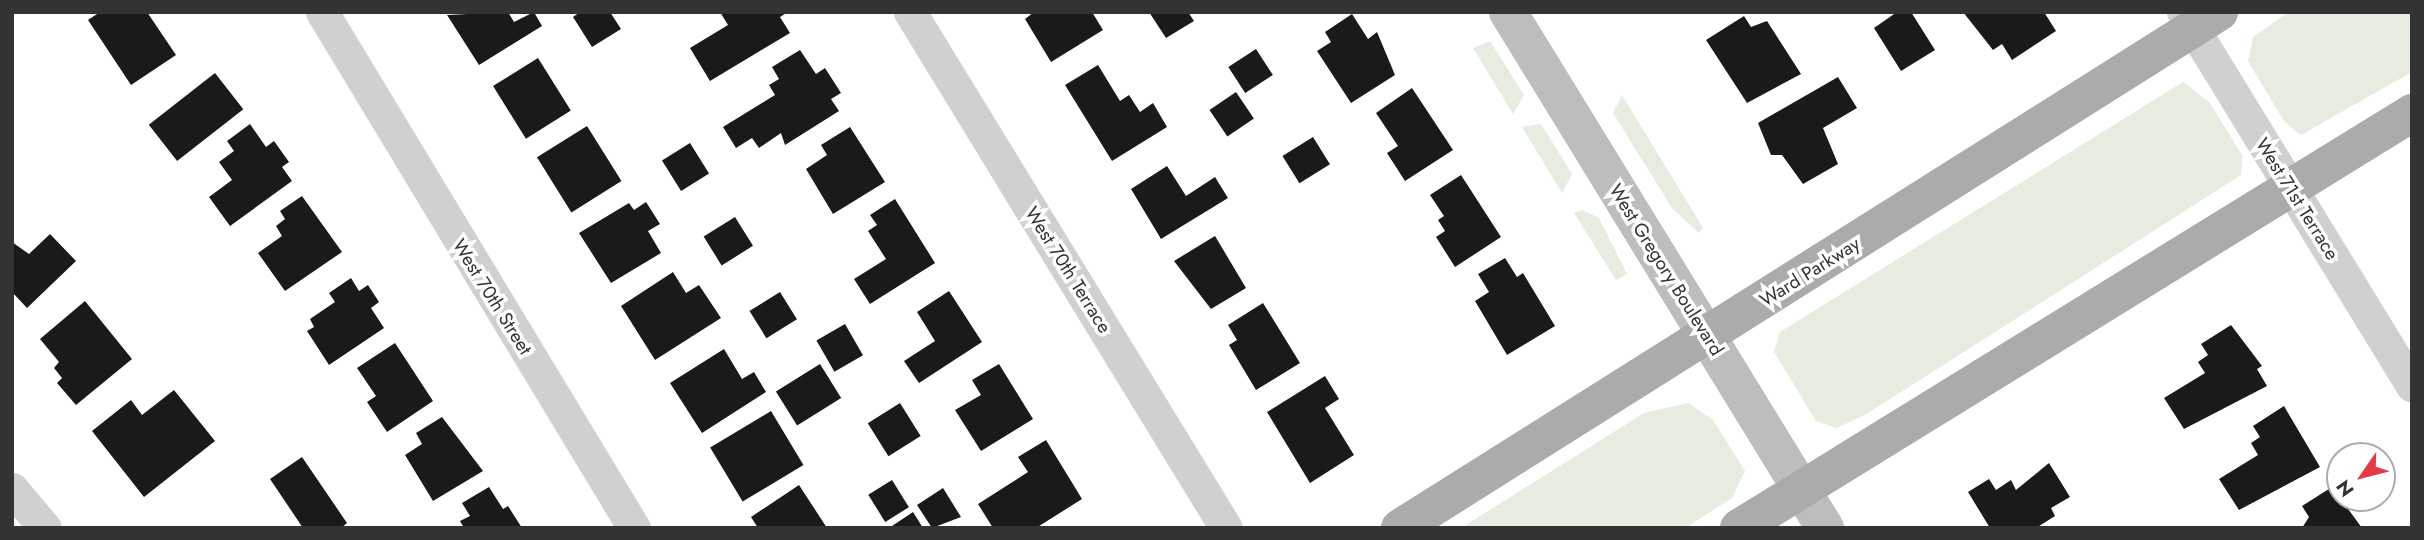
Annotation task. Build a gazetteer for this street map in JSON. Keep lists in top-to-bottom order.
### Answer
{
  "streets": {
    "main road": ["West Gregory Boulevard", "Ward Parkway"],
    "street": ["West 71st Terrace", "West 70th Terrace", "West 70th Street"]
  },
  "crossings": [
    ["West 71st Terrace", "Ward Parkway"],
    ["West Gregory Boulevard", "Ward Parkway"]
  ],
  "north": "bottom left"
}
